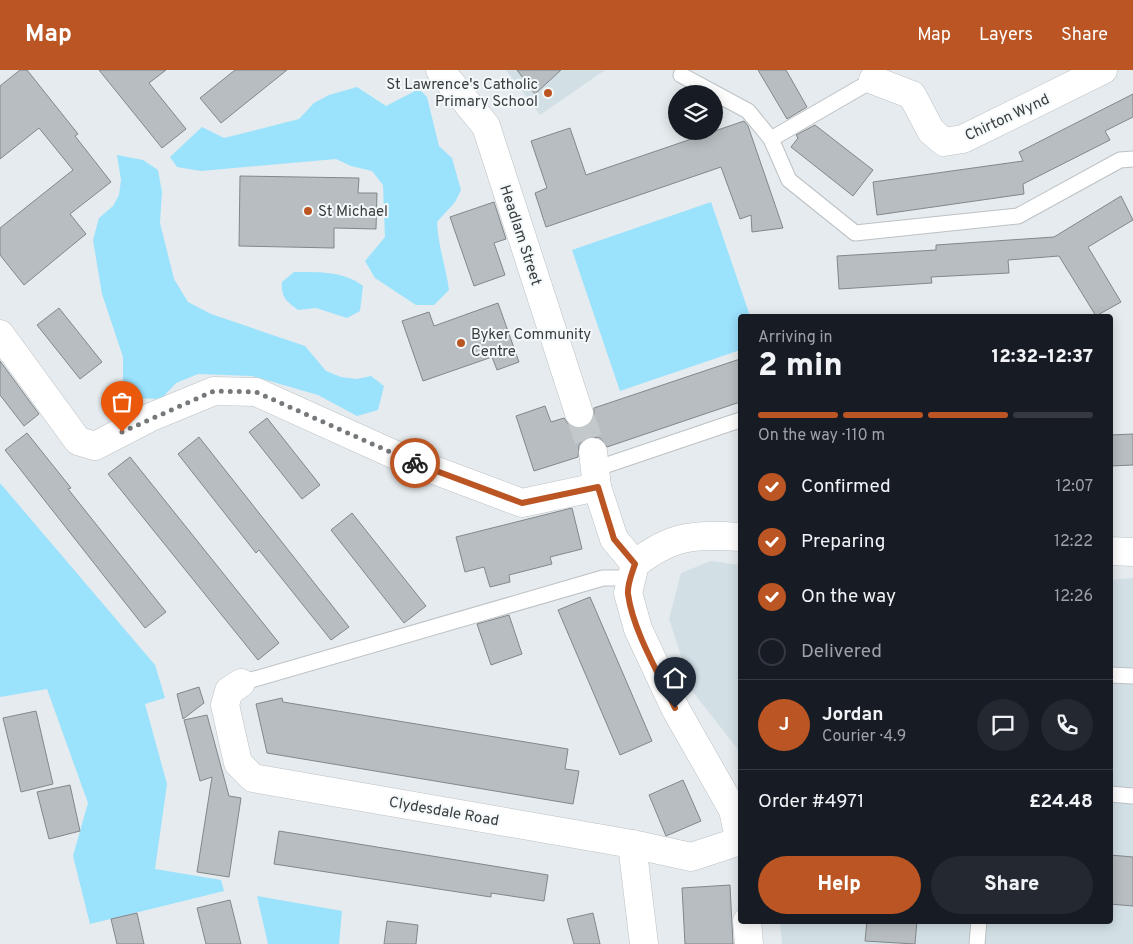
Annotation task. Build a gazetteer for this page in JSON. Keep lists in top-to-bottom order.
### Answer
{
  "streets": {
    "street": ["Chirton Wynd", "Headlam Street", "Clydesdale Road"]
  },
  "places": ["St Lawrence's Catholic Primary School", "St Michael", "Byker Community Centre"],
  "page": {
    "header": "Map",
    "nav": ["Map", "Layers", "Share"],
    "heading": ["2 min", "Arriving in", "12:32–12:37"],
    "panel": [
      "Jordan",
      "Courier · 4.9",
      "Order #4971",
      "£24.48"
    ],
    "bar": "On the way · 110 m",
    "list": [
      ["Confirmed", "12:07"],
      ["Preparing", "12:22"],
      ["On the way", "12:26"],
      "Delivered"
    ],
    "round": "J",
    "buttons": ["Help", "Share"]
  }
}
